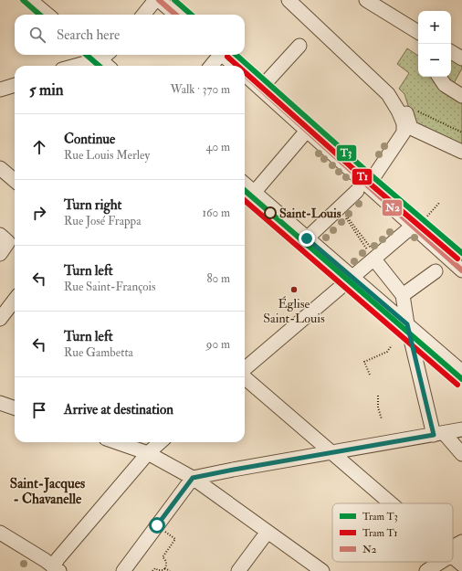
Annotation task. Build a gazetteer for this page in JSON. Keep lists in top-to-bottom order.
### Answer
{
  "districts": ["Saint-Jacques - Chavanelle"],
  "places": ["Saint-Louis", "Église Saint-Louis"],
  "lines": ["tram line T3", "transit line N2", "tram line T1"],
  "legend": ["Tram T3", "Tram T1", "N2"],
  "page": {
    "map_buttons": ["+", "−"],
    "search": "Search here",
    "heading": ["5 min", "Walk · 370 m"],
    "list": [
      ["Continue", "Rue Louis Merley", "40 m"],
      ["Turn right", "Rue José Frappa", "160 m"],
      ["Turn left", "Rue Saint-François", "80 m"],
      ["Turn left", "Rue Gambetta", "90 m"],
      "Arrive at destination"
    ]
  }
}
